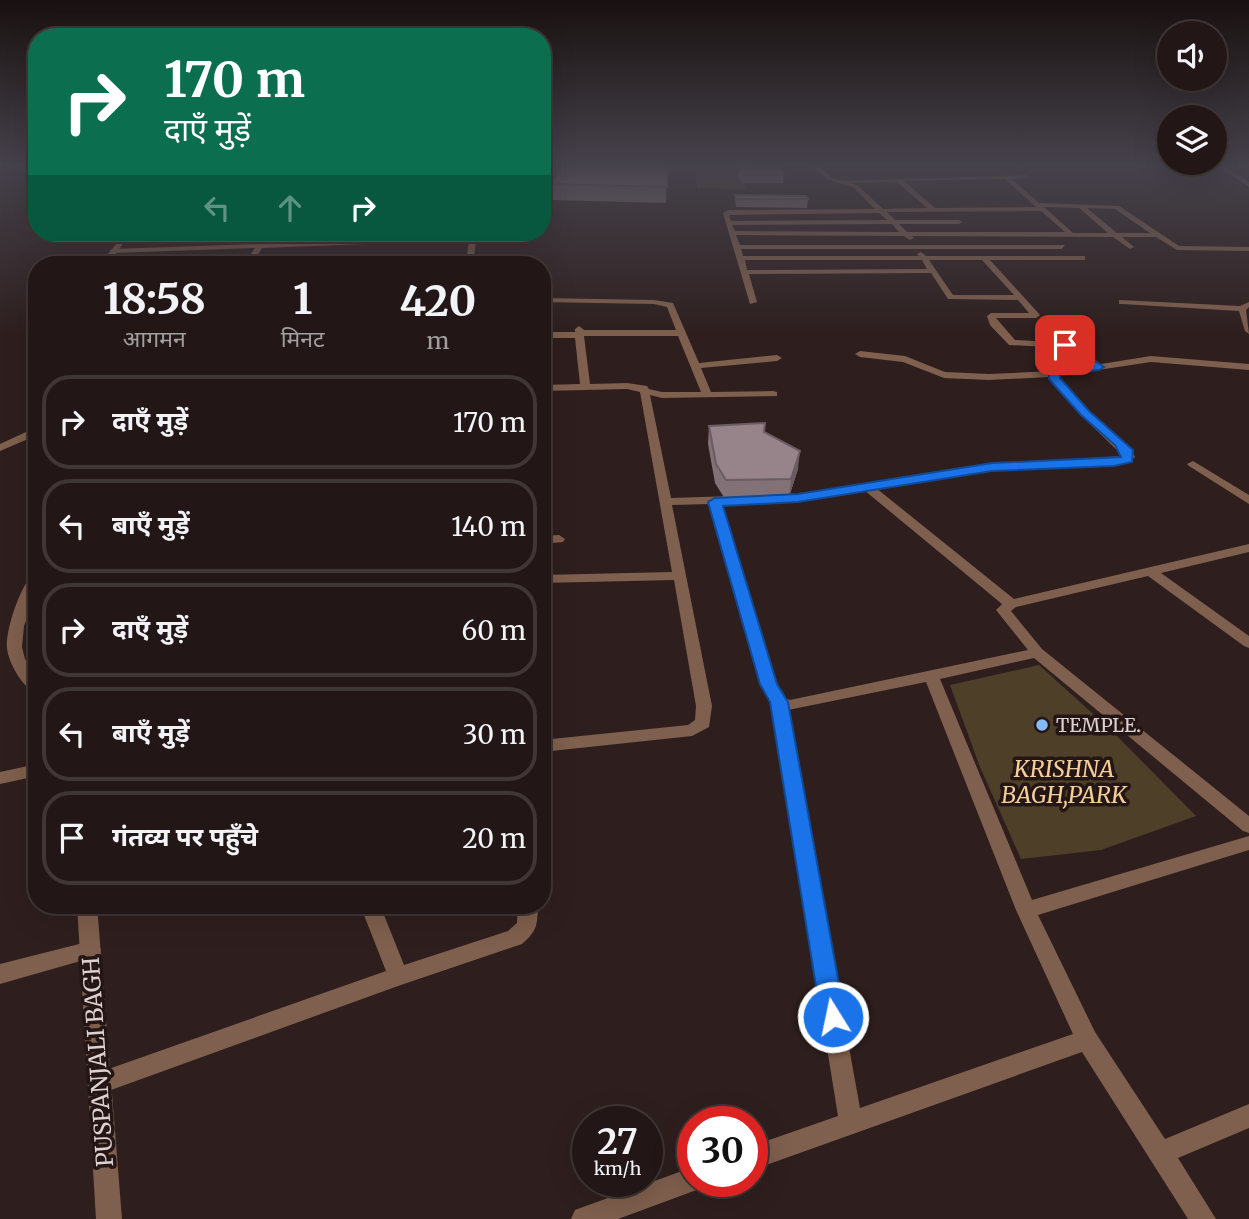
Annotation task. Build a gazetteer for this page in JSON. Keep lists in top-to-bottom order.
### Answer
{
  "streets": {
    "street": ["PUSPANJALI BAGH"]
  },
  "parks": ["KRISHNA BAGH,PARK"],
  "places": ["TEMPLE."],
  "page": {
    "turn": ["170 m", "दाएँ मुड़ें"],
    "eta": [
      "18:58",
      "आगमन",
      "1",
      "मिनट",
      "420",
      "m"
    ],
    "list": [
      {
        "name": "दाएँ मुड़ें",
        "value": "170 m"
      },
      {
        "name": "बाएँ मुड़ें",
        "value": "140 m"
      },
      {
        "name": "दाएँ मुड़ें",
        "value": "60 m"
      },
      {
        "name": "बाएँ मुड़ें",
        "value": "30 m"
      },
      {
        "name": "गंतव्य पर पहुँचे",
        "value": "20 m"
      }
    ],
    "speed": "27 km/h",
    "limit": "30"
  }
}
